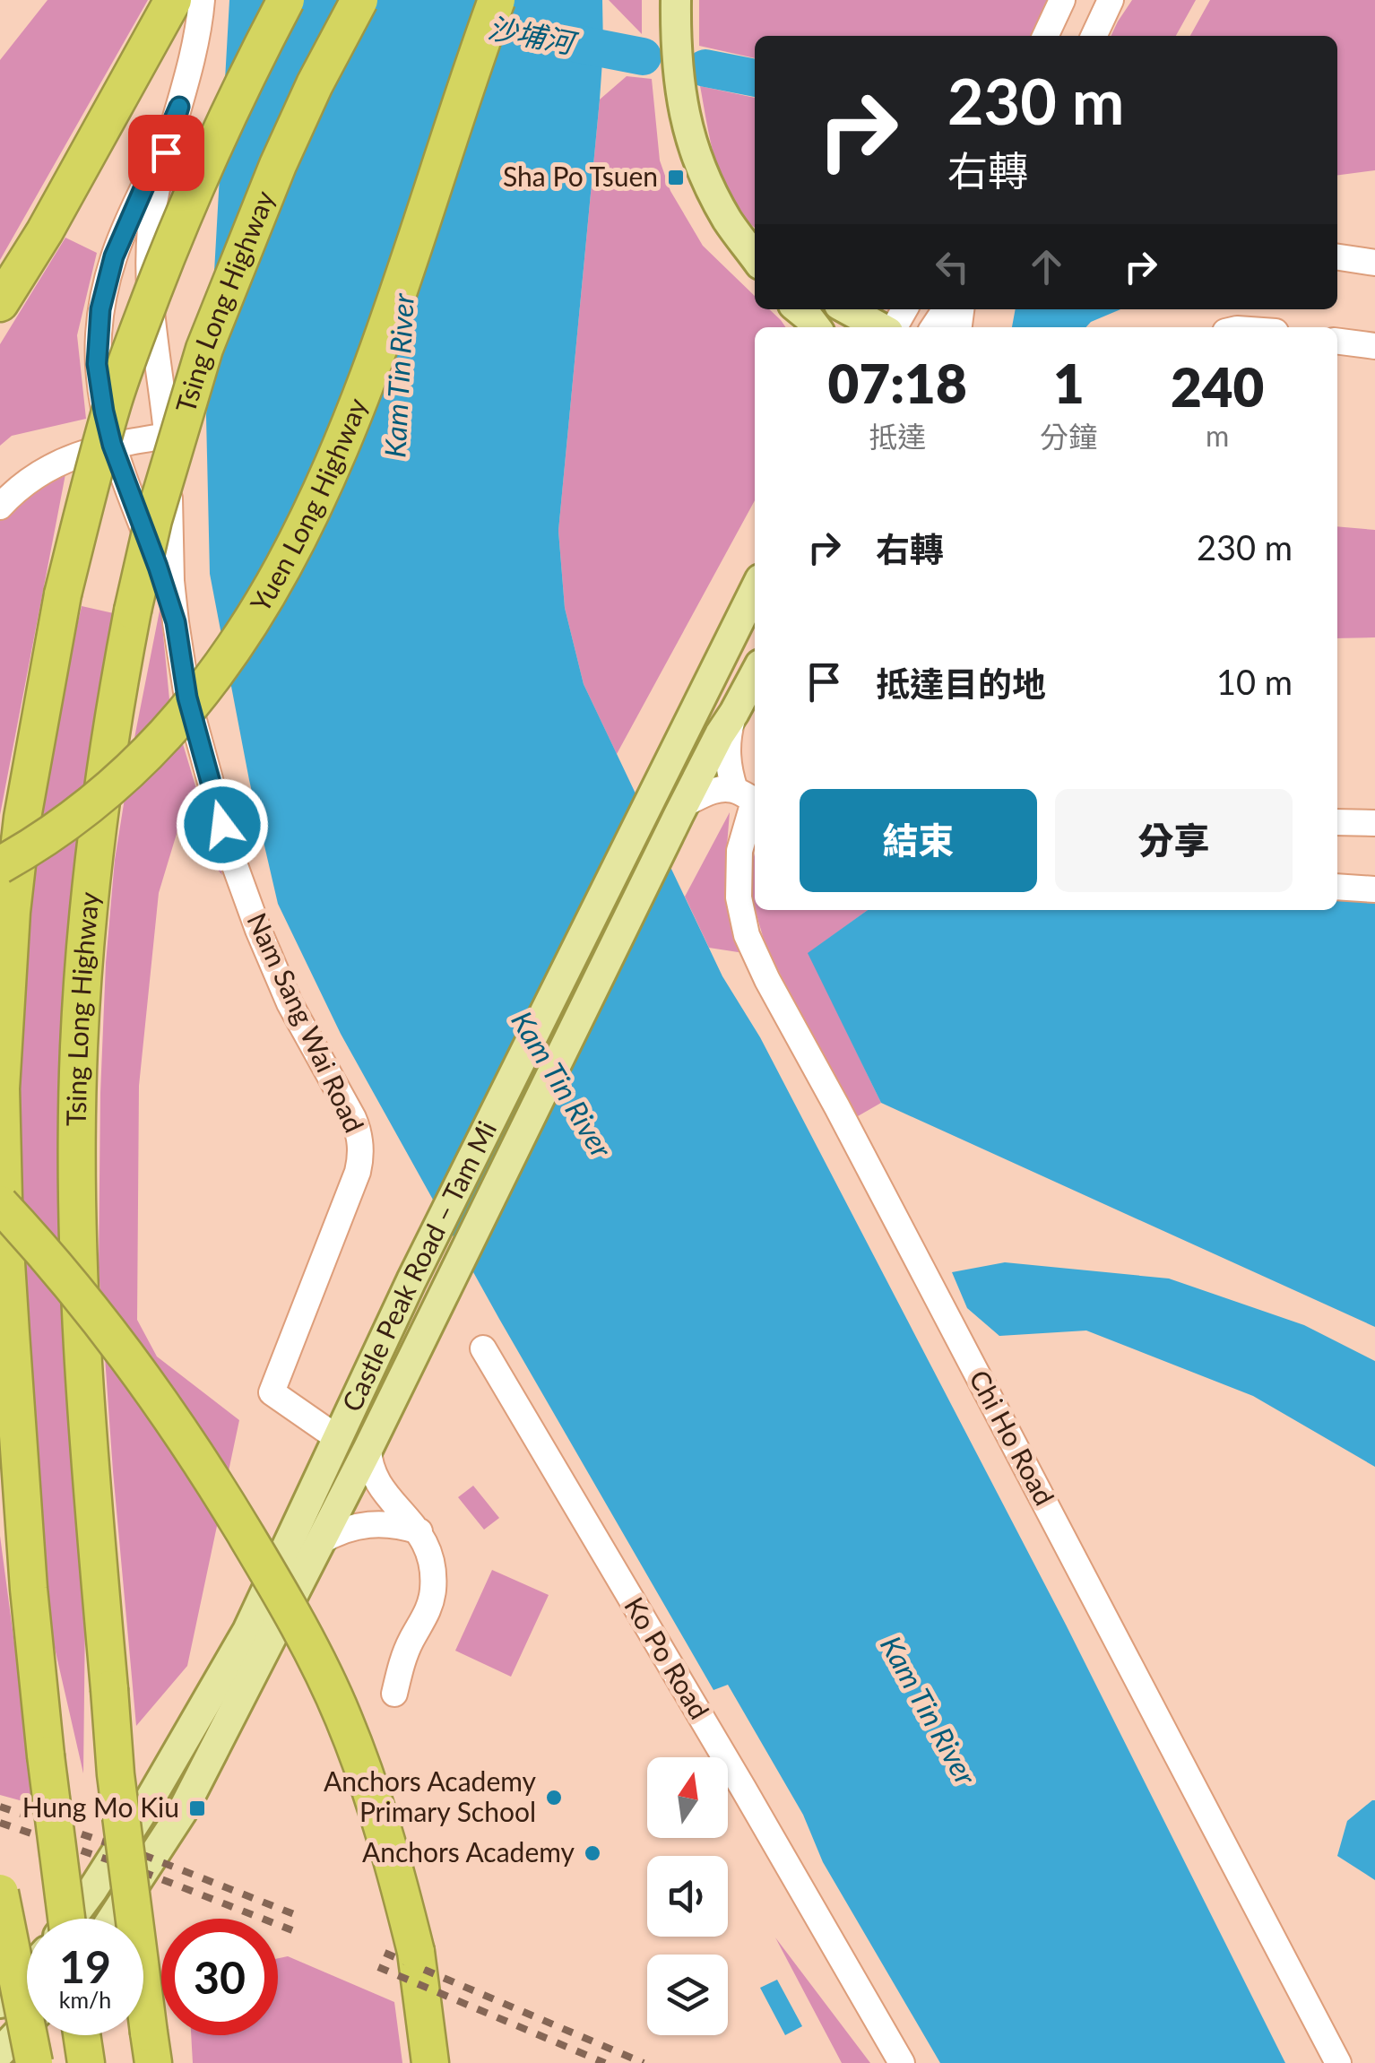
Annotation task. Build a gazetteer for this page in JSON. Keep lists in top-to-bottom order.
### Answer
{
  "streets": {
    "highway": ["Tsing Long Highway", "Yuen Long Highway"],
    "main road": ["Castle Peak Road – Tam Mi"],
    "street": ["Nam Sang Wai Road", "Chi Ho Road", "Ko Po Road"]
  },
  "crossings": [
    ["Nam Sang Wai Road", "Castle Peak Road – Tam Mi"]
  ],
  "water": ["沙埔河", "Kam Tin River"],
  "places": {
    "transit": ["Sha Po Tsuen", "Hung Mo Kiu"],
    "other": ["Anchors Academy Primary School", "Anchors Academy"]
  },
  "north": "top",
  "page": {
    "turn": ["230 m", "右轉"],
    "eta": [
      "07:18",
      "抵達",
      "1",
      "分鐘",
      "240",
      "m"
    ],
    "list": [
      {
        "name": "右轉",
        "value": "230 m"
      },
      {
        "name": "抵達目的地",
        "value": "10 m"
      }
    ],
    "buttons": ["結束", "分享"],
    "speed": "19 km/h",
    "limit": "30"
  }
}
